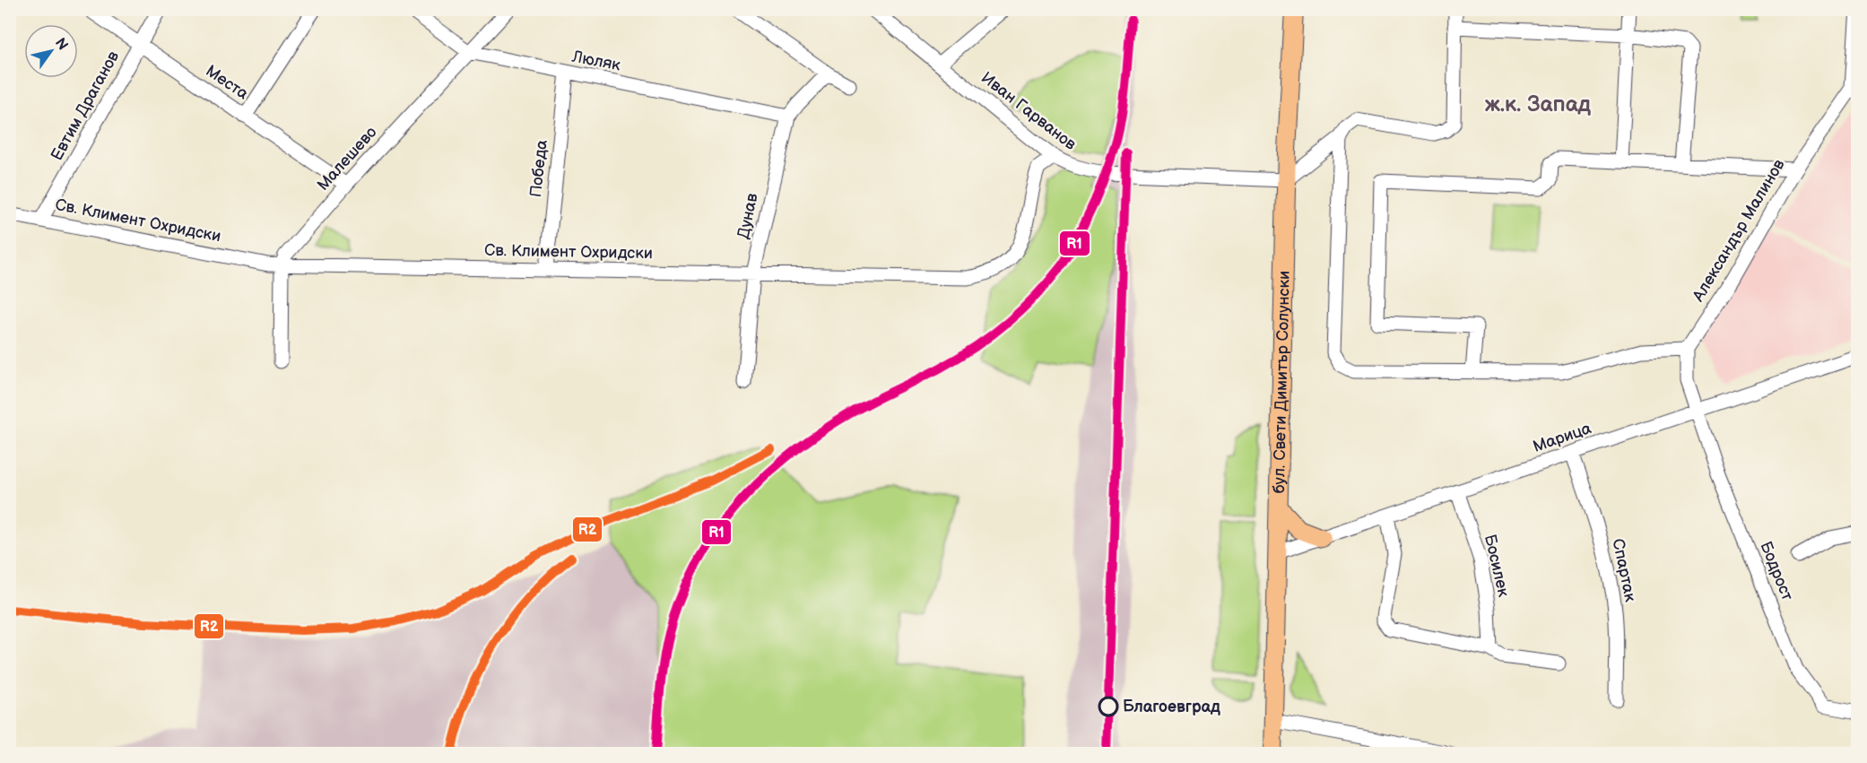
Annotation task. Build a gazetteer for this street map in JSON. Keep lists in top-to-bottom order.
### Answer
{
  "streets": {
    "main road": ["бул. Свети Димитър Солунски"],
    "street": [
      "Люляк",
      "Места",
      "Евтим Драганов",
      "Иван Гарванов",
      "Малешево",
      "Победа",
      "Дунав",
      "Св. Климент Охридски",
      "Александър Малинов",
      "Марица",
      "Босилек",
      "Спартак",
      "Бодрост"
    ]
  },
  "crossings": [
    ["Люляк", "Малешево"],
    ["Люляк", "Победа"],
    ["Люляк", "Дунав"],
    ["Места", "Евтим Драганов"],
    ["Места", "Малешево"],
    ["Евтим Драганов", "Св. Климент Охридски"],
    ["Иван Гарванов", "Св. Климент Охридски"],
    ["Иван Гарванов", "бул. Свети Димитър Солунски"],
    ["Малешево", "Св. Климент Охридски"],
    ["Победа", "Св. Климент Охридски"],
    ["Дунав", "Св. Климент Охридски"],
    ["бул. Свети Димитър Солунски", "Марица"],
    ["Марица", "Босилек"],
    ["Марица", "Спартак"],
    ["Марица", "Бодрост"]
  ],
  "districts": ["ж.к. Запад"],
  "places": ["Благоевград"],
  "lines": ["transit line R1", "transit line R2"],
  "north": "top right"
}
